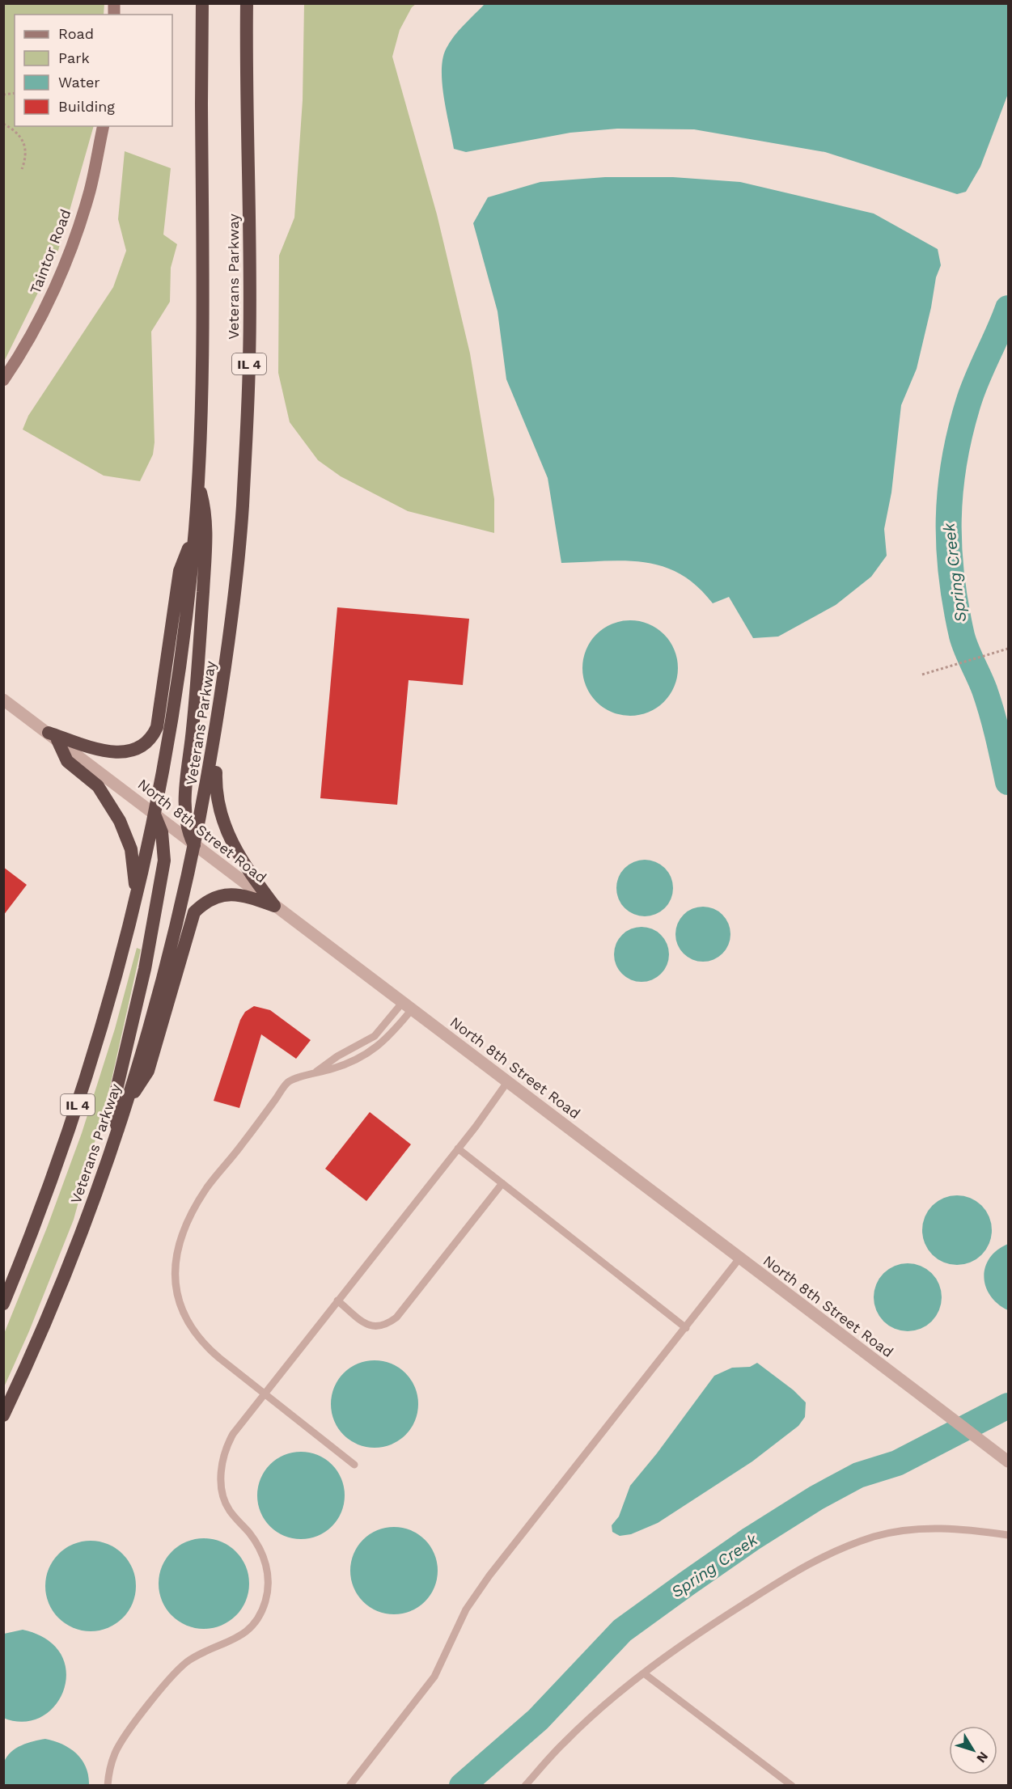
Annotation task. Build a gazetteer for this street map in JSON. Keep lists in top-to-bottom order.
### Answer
{
  "streets": {
    "highway": ["Veterans Parkway", "IL 4"],
    "main road": ["Taintor Road"],
    "street": ["North 8th Street Road"]
  },
  "crossings": [
    ["Veterans Parkway", "North 8th Street Road"]
  ],
  "water": ["Spring Creek"],
  "legend": [
    "Road",
    "Park",
    "Water",
    "Building"
  ],
  "north": "bottom right"
}
